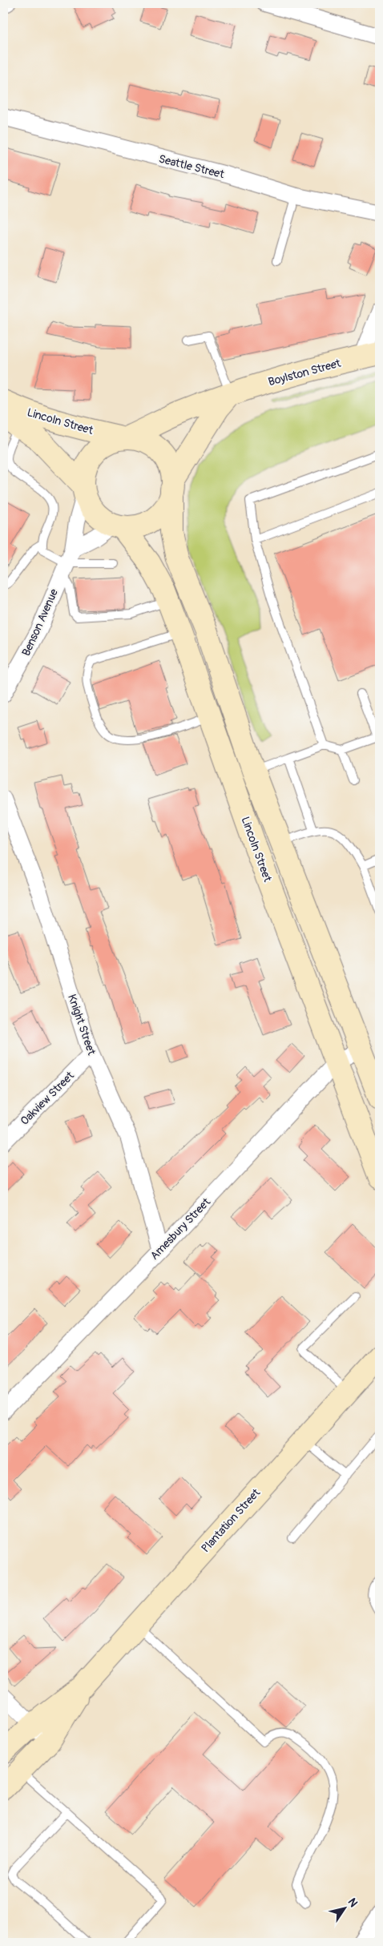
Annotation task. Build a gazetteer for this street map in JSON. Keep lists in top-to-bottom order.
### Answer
{
  "streets": {
    "main road": ["Boylston Street", "Lincoln Street", "Plantation Street"],
    "street": [
      "Seattle Street",
      "Benson Avenue",
      "Knight Street",
      "Oakview Street",
      "Amesbury Street"
    ]
  },
  "crossings": [
    ["Boylston Street", "Lincoln Street"],
    ["Boylston Street", "Benson Avenue"],
    ["Lincoln Street", "Benson Avenue"],
    ["Lincoln Street", "Amesbury Street"],
    ["Knight Street", "Oakview Street"],
    ["Knight Street", "Amesbury Street"]
  ],
  "north": "top right"
}
